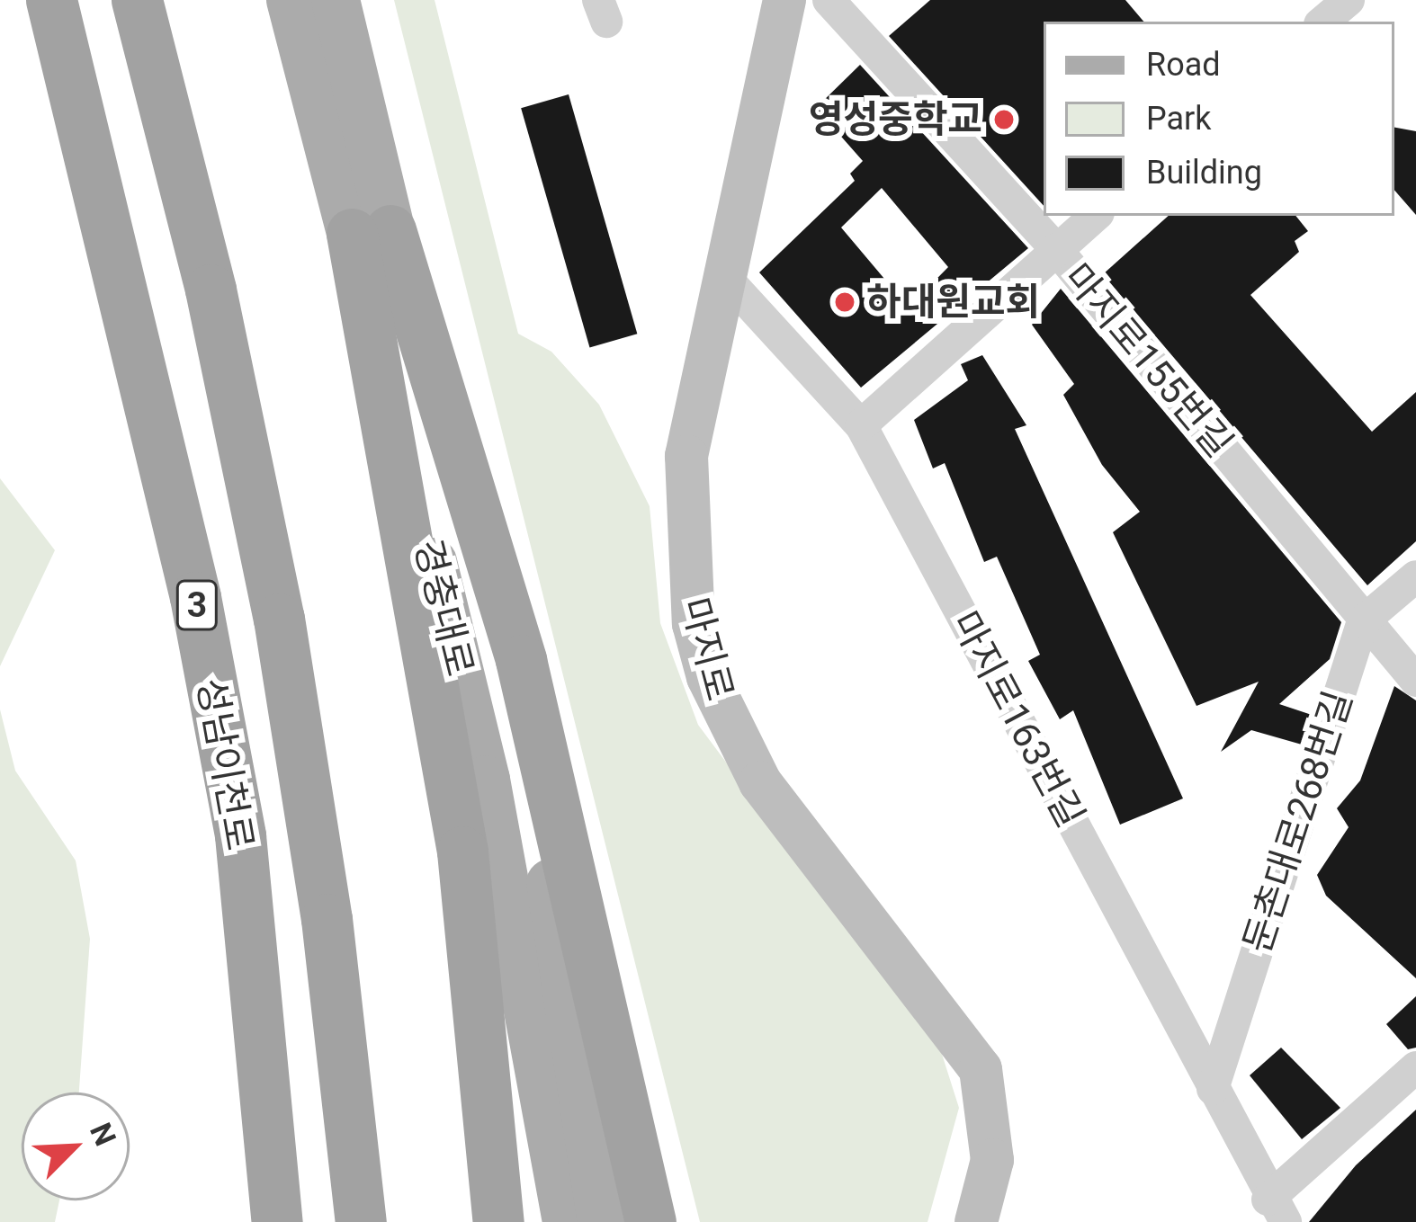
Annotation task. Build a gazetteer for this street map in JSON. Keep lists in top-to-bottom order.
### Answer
{
  "streets": {
    "highway": ["3", "성남이천로"],
    "main road": ["경충대로", "마지로"],
    "street": ["마지로155번길", "마지로163번길", "둔촌대로268번길"]
  },
  "crossings": [
    ["마지로155번길", "둔촌대로268번길"],
    ["마지로", "마지로163번길"],
    ["마지로163번길", "둔촌대로268번길"]
  ],
  "places": ["영성중학교", "하대원교회"],
  "legend": ["Road", "Park", "Building"],
  "north": "top right"
}
